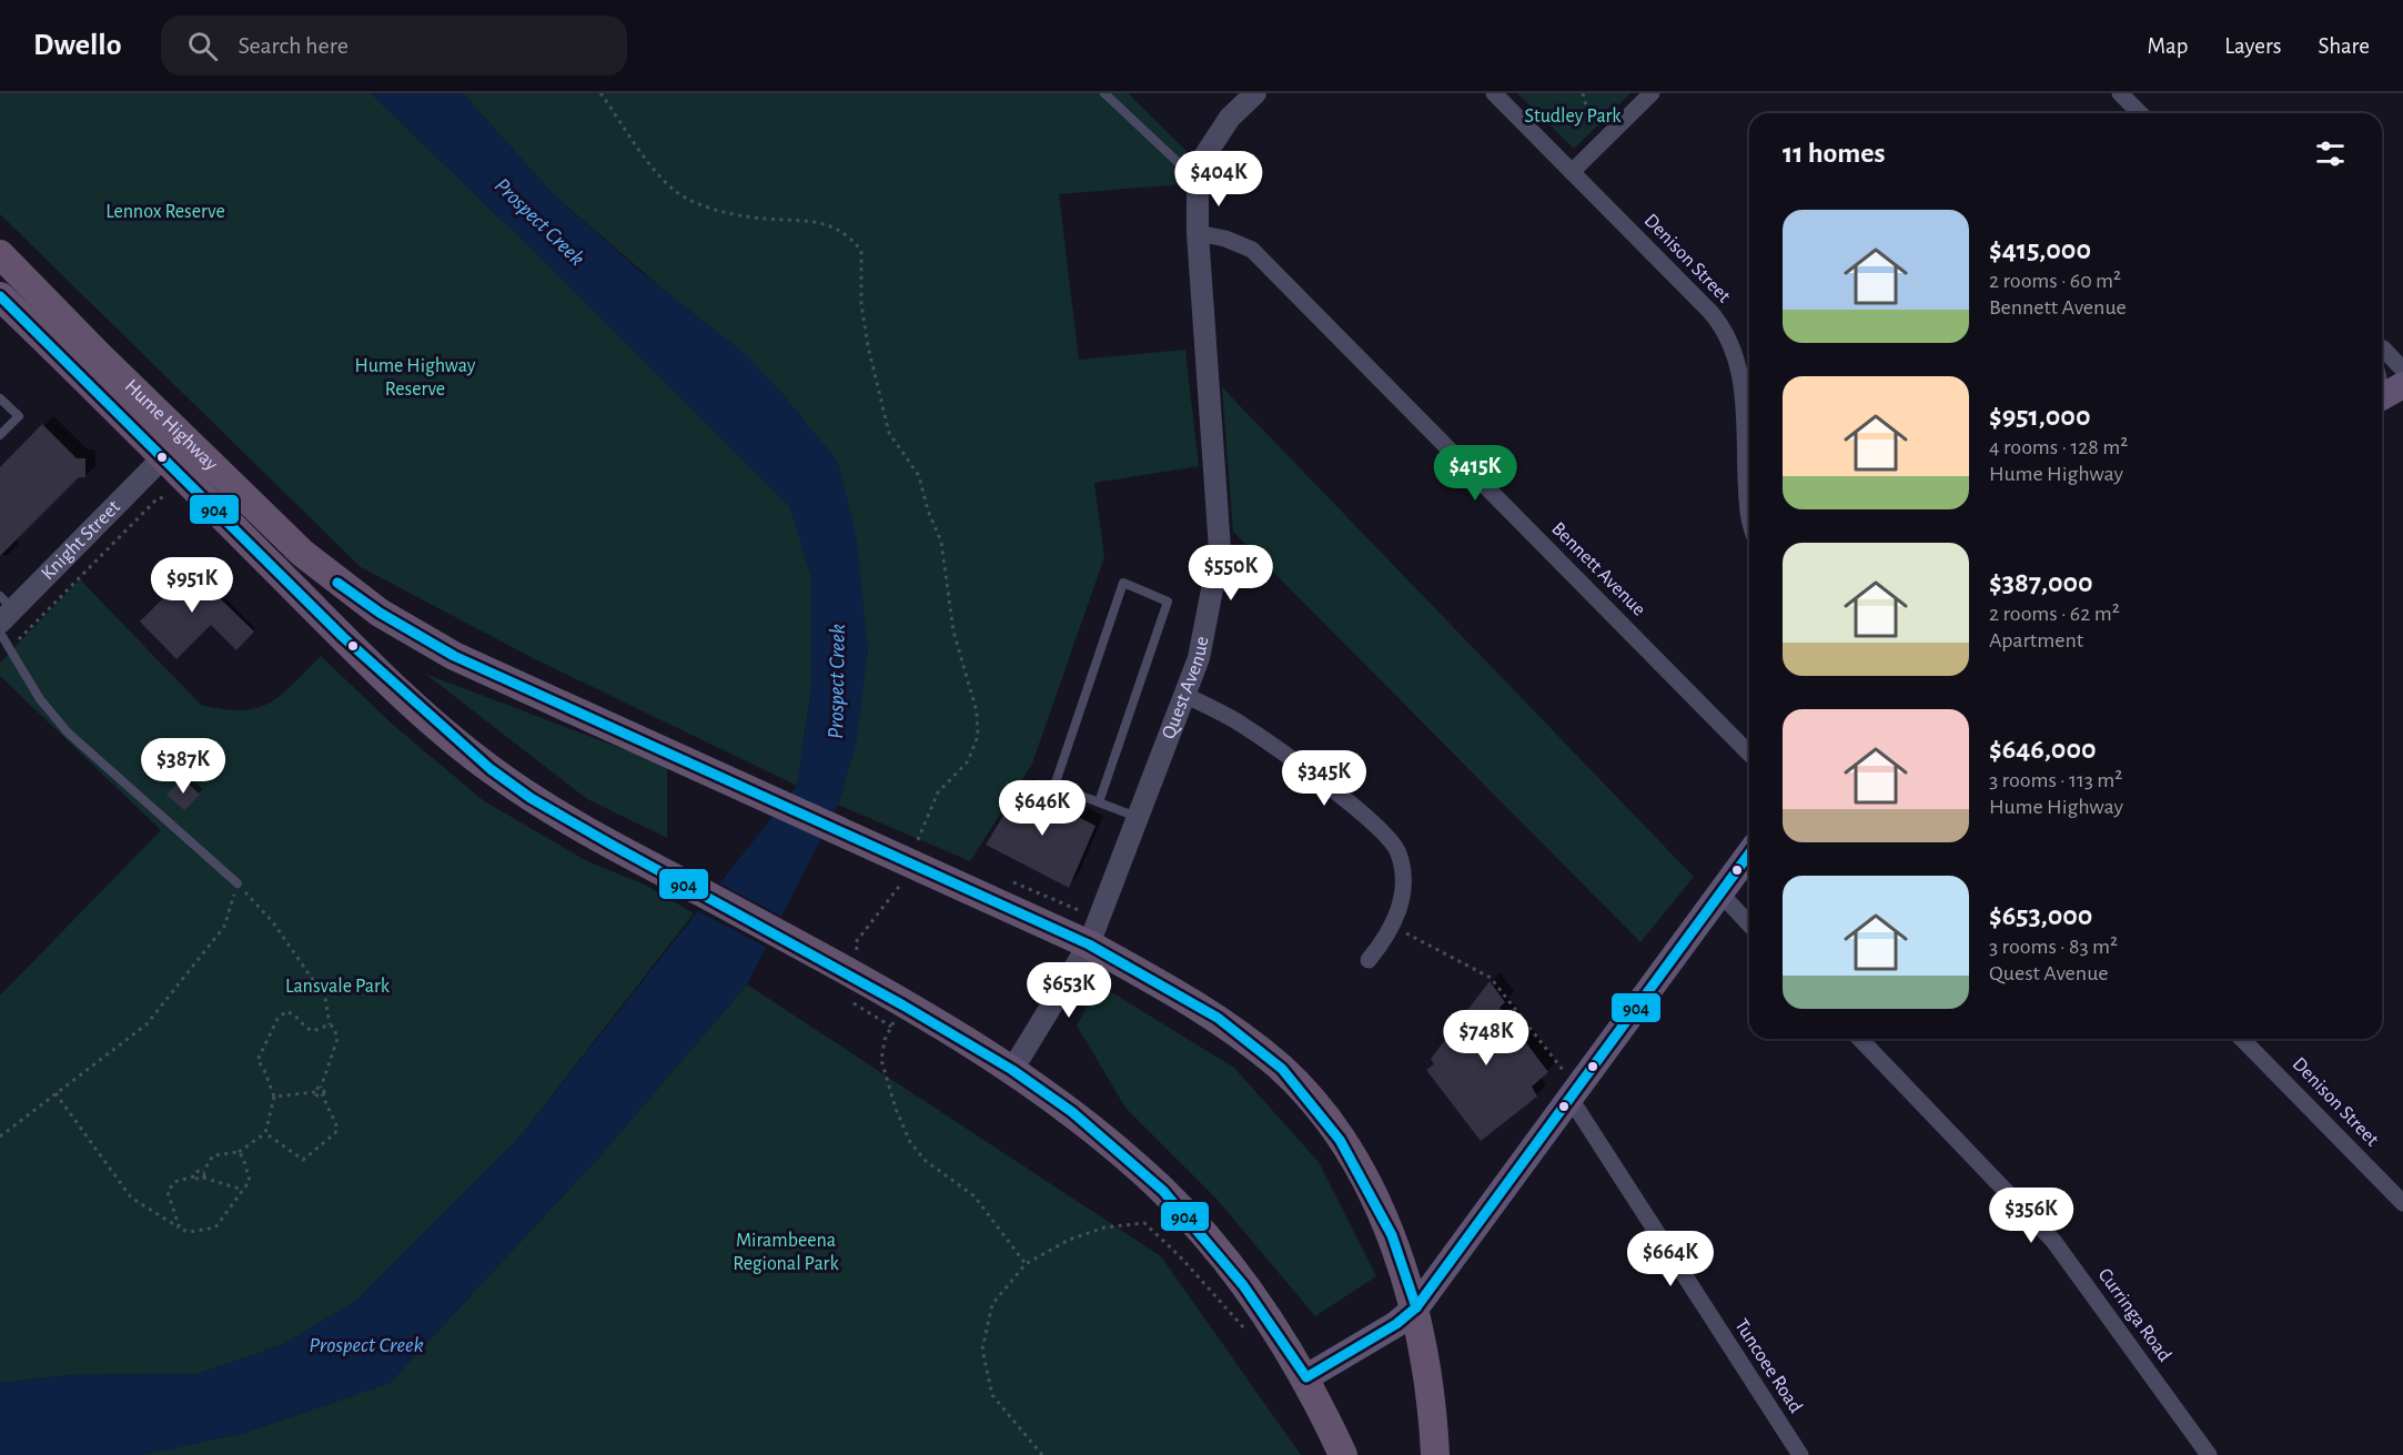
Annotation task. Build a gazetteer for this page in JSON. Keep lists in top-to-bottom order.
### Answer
{
  "streets": {
    "highway": ["Hume Highway"],
    "street": [
      "Denison Street",
      "Knight Street",
      "Bennett Avenue",
      "Quest Avenue",
      "Curringa Road",
      "Tuncoee Road"
    ]
  },
  "crossings": [
    ["Hume Highway", "Knight Street"],
    ["Hume Highway", "Quest Avenue"],
    ["Bennett Avenue", "Quest Avenue"]
  ],
  "water": ["Prospect Creek"],
  "parks": [
    "Studley Park",
    "Lennox Reserve",
    "Hume Highway Reserve",
    "Lansvale Park",
    "Mirambeena Regional Park"
  ],
  "lines": ["transit line 904"],
  "page": {
    "header": "Dwello",
    "search": "Search here",
    "nav": ["Map", "Layers", "Share"],
    "heading": "11 homes",
    "price": [
      "$404K",
      "$415K",
      "$550K",
      "$951K",
      "$387K",
      "$345K",
      "$646K",
      "$653K",
      "$748K",
      "$356K",
      "$664K"
    ],
    "list": [
      {
        "name": "$415,000",
        "note": "2 rooms · 60 m² · Bennett Avenue"
      },
      {
        "name": "$951,000",
        "note": "4 rooms · 128 m² · Hume Highway"
      },
      {
        "name": "$387,000",
        "note": "2 rooms · 62 m² · Apartment"
      },
      {
        "name": "$646,000",
        "note": "3 rooms · 113 m² · Hume Highway"
      },
      {
        "name": "$653,000",
        "note": "3 rooms · 83 m² · Quest Avenue"
      }
    ]
  }
}
